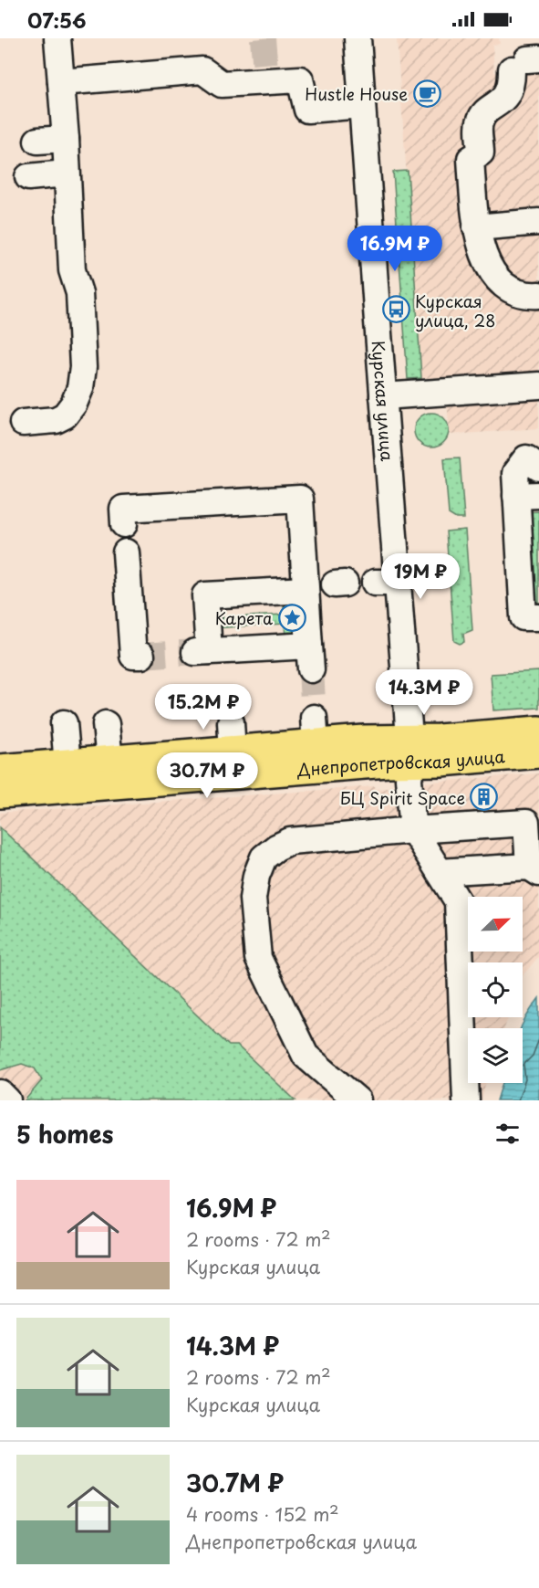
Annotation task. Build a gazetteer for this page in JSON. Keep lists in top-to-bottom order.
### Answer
{
  "streets": {
    "main road": ["Днепропетровская улица"],
    "street": ["Курская улица"]
  },
  "crossings": [
    ["Курская улица", "Днепропетровская улица"]
  ],
  "places": {
    "cafe": ["Hustle House"],
    "bus stop": ["Курская улица, 28"],
    "place": ["Карета"],
    "building": ["БЦ Spirit Space"]
  },
  "north": "top right",
  "page": {
    "status": "07:56",
    "price": [
      "16.9M ₽",
      "19M ₽",
      "14.3M ₽",
      "15.2M ₽",
      "30.7M ₽"
    ],
    "heading": "5 homes",
    "list": [
      {
        "name": "16.9M ₽",
        "note": "2 rooms · 72 m² · Курская улица"
      },
      {
        "name": "14.3M ₽",
        "note": "2 rooms · 72 m² · Курская улица"
      },
      {
        "name": "30.7M ₽",
        "note": "4 rooms · 152 m² · Днепропетровская улица"
      }
    ]
  }
}
